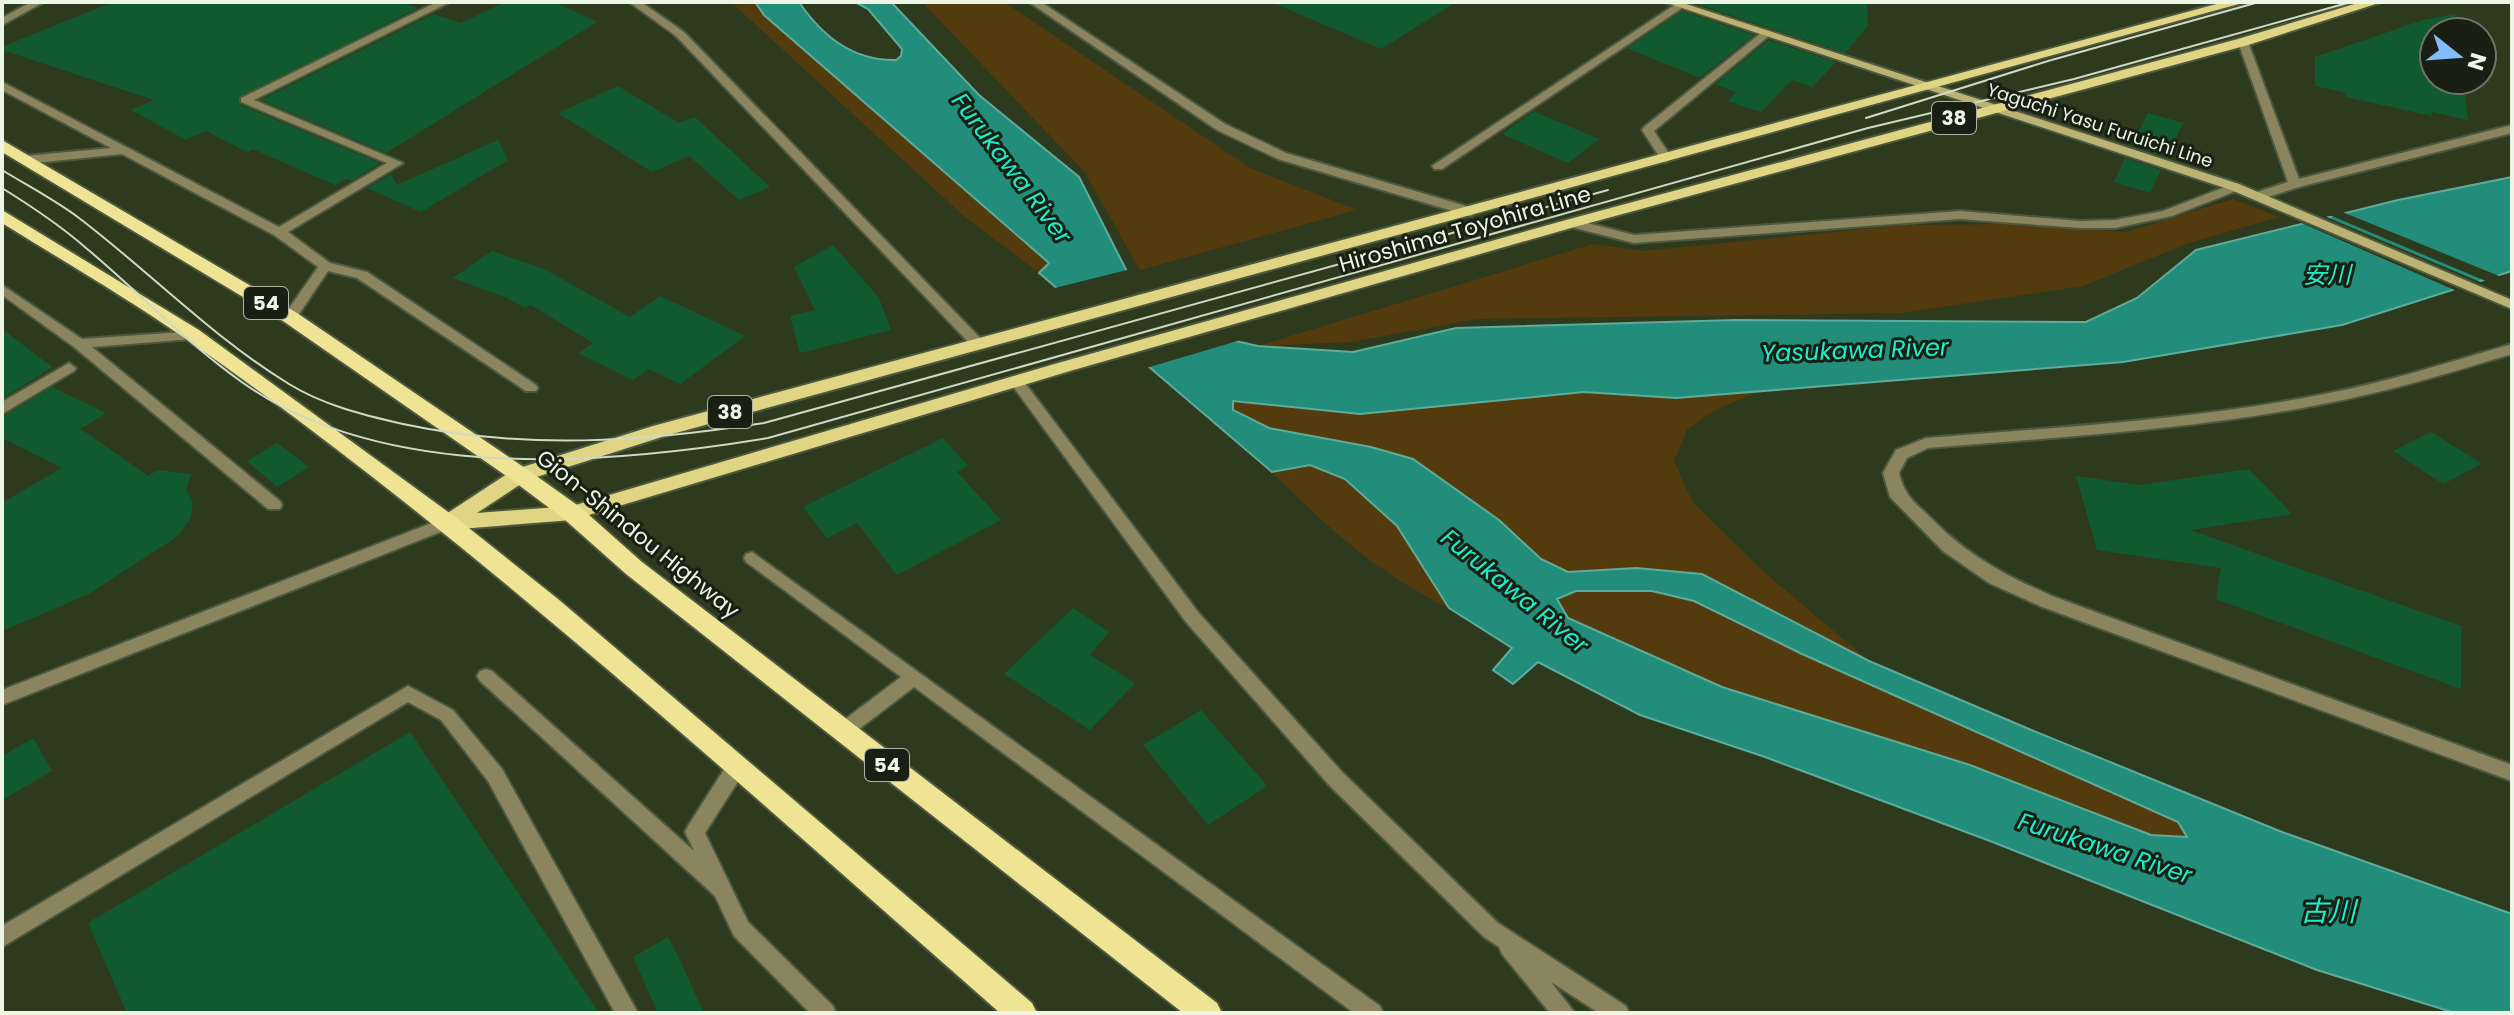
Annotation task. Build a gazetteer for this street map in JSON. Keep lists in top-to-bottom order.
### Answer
{
  "streets": {
    "highway": ["54", "Gion-Shindou Highway"],
    "main road": ["38", "Yaguchi Yasu Furuichi Line", "Hiroshima Toyohira Line"]
  },
  "crossings": [
    ["38", "Hiroshima Toyohira Line"],
    ["38", "Gion-Shindou Highway"],
    ["Yaguchi Yasu Furuichi Line", "Hiroshima Toyohira Line"],
    ["Hiroshima Toyohira Line", "Gion-Shindou Highway"]
  ],
  "water": [
    "Furukawa River",
    "安川",
    "Yasukawa River",
    "古川"
  ],
  "north": "right"
}
